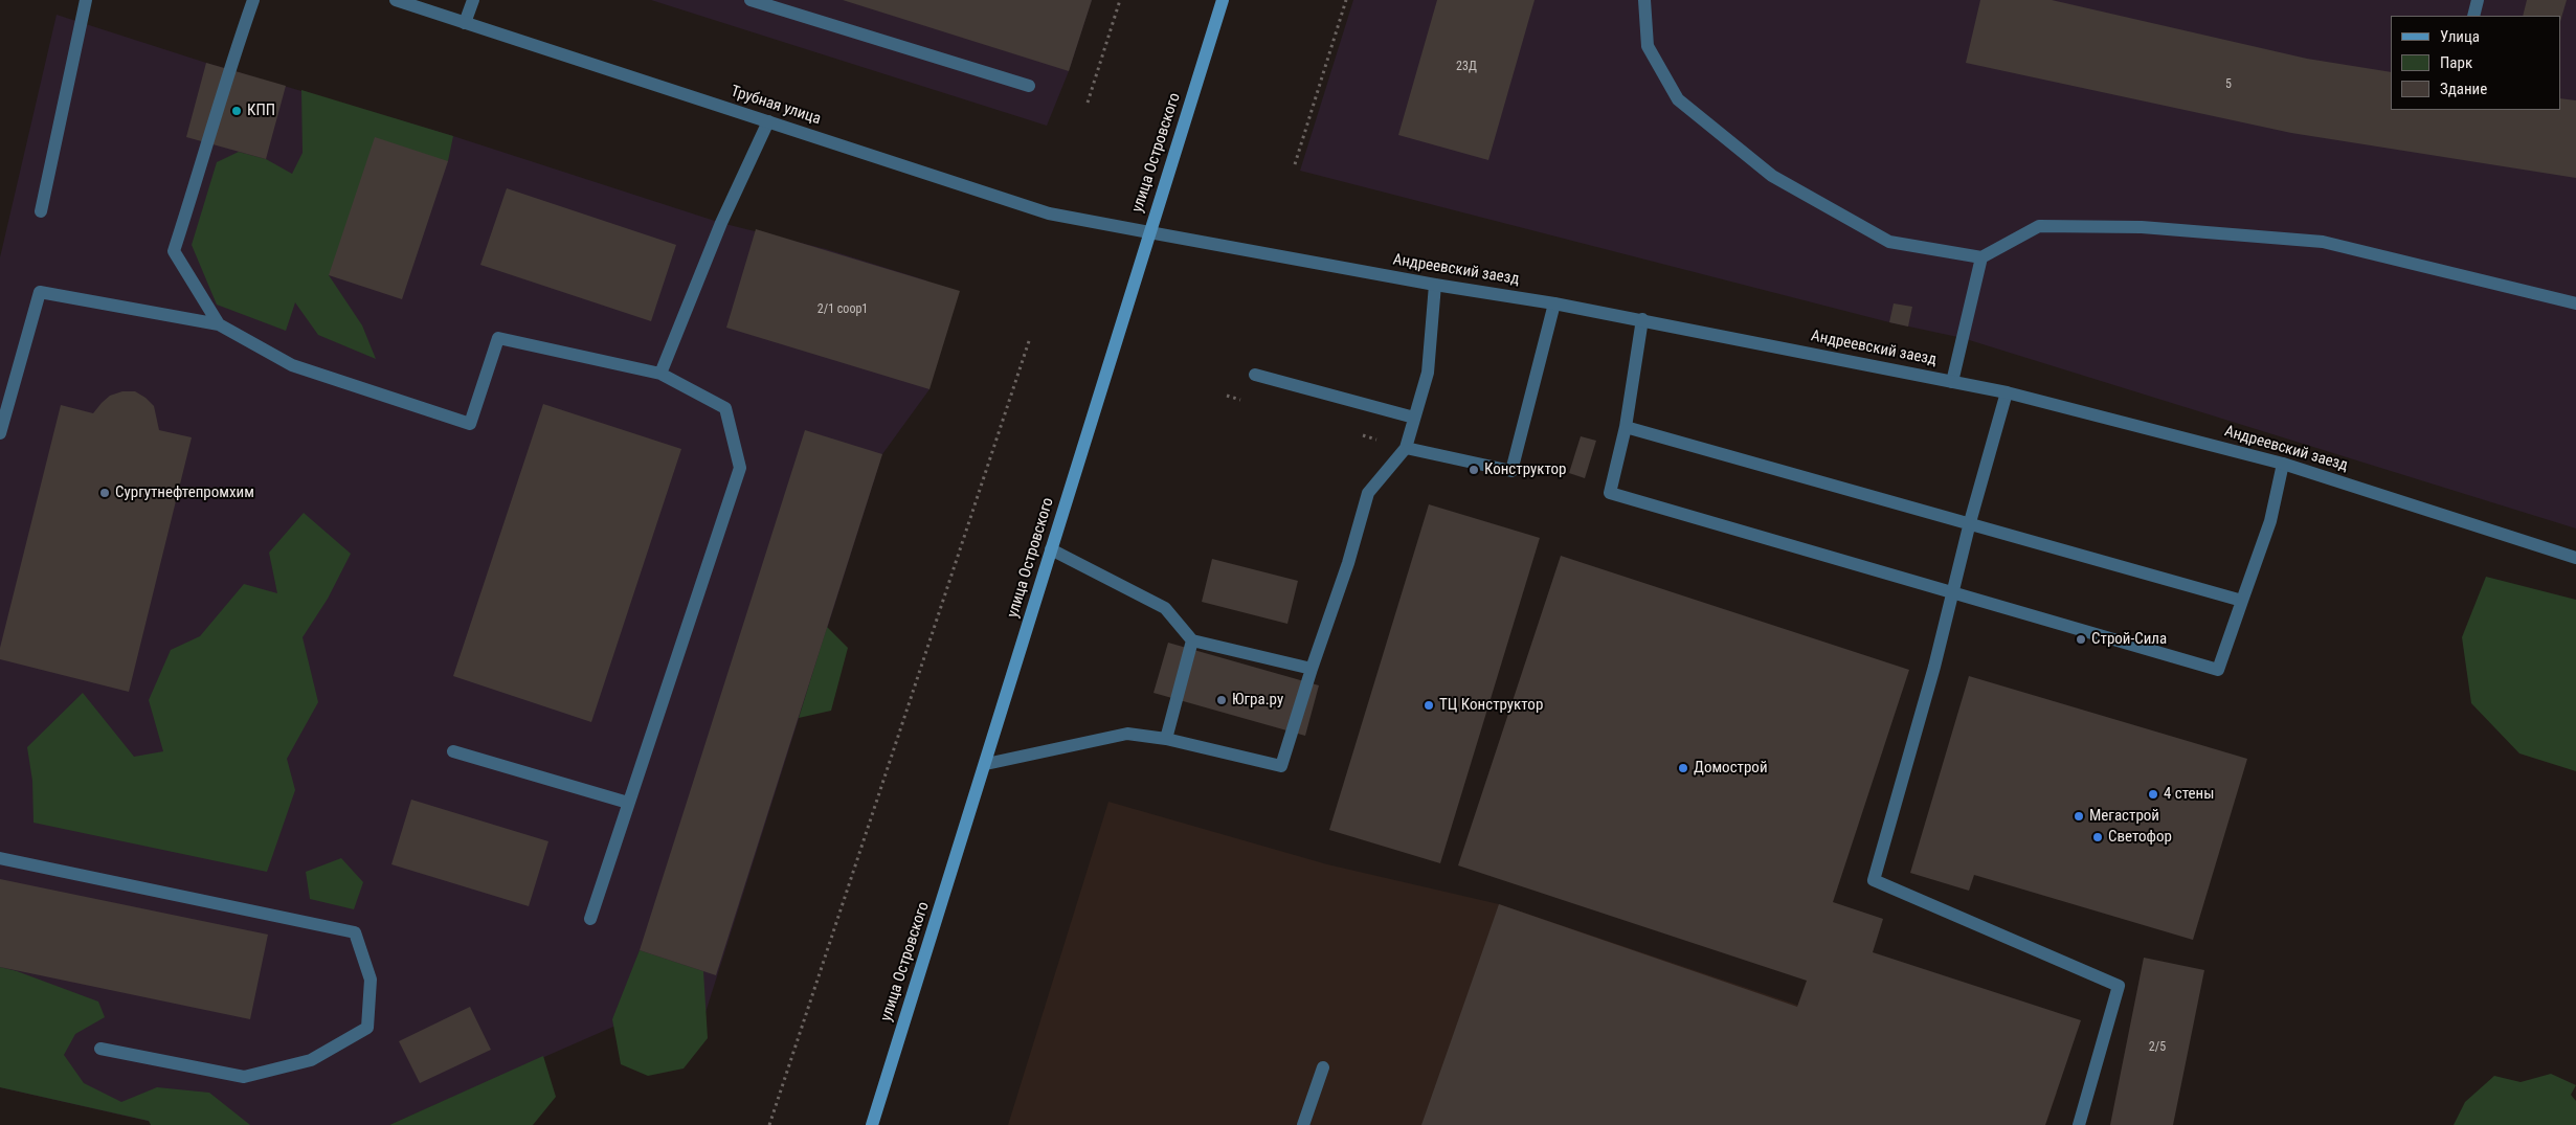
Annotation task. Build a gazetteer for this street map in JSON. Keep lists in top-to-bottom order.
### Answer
{
  "streets": {
    "main road": ["улица Островского"],
    "street": ["Трубная улица", "Андреевский заезд"]
  },
  "crossings": [
    ["Трубная улица", "улица Островского"],
    ["Трубная улица", "Андреевский заезд"],
    ["улица Островского", "Андреевский заезд"]
  ],
  "places": [
    "КПП",
    "Конструктор",
    "Сургутнефтепромхим",
    "Строй-Сила",
    "Югра.ру",
    "ТЦ Конструктор",
    "Домострой",
    "4 стены",
    "Мегастрой",
    "Светофор"
  ],
  "house_numbers": [
    "23Д",
    "5",
    "2/1 соор1",
    "2/5"
  ],
  "legend": ["Улица", "Парк", "Здание"]
}
